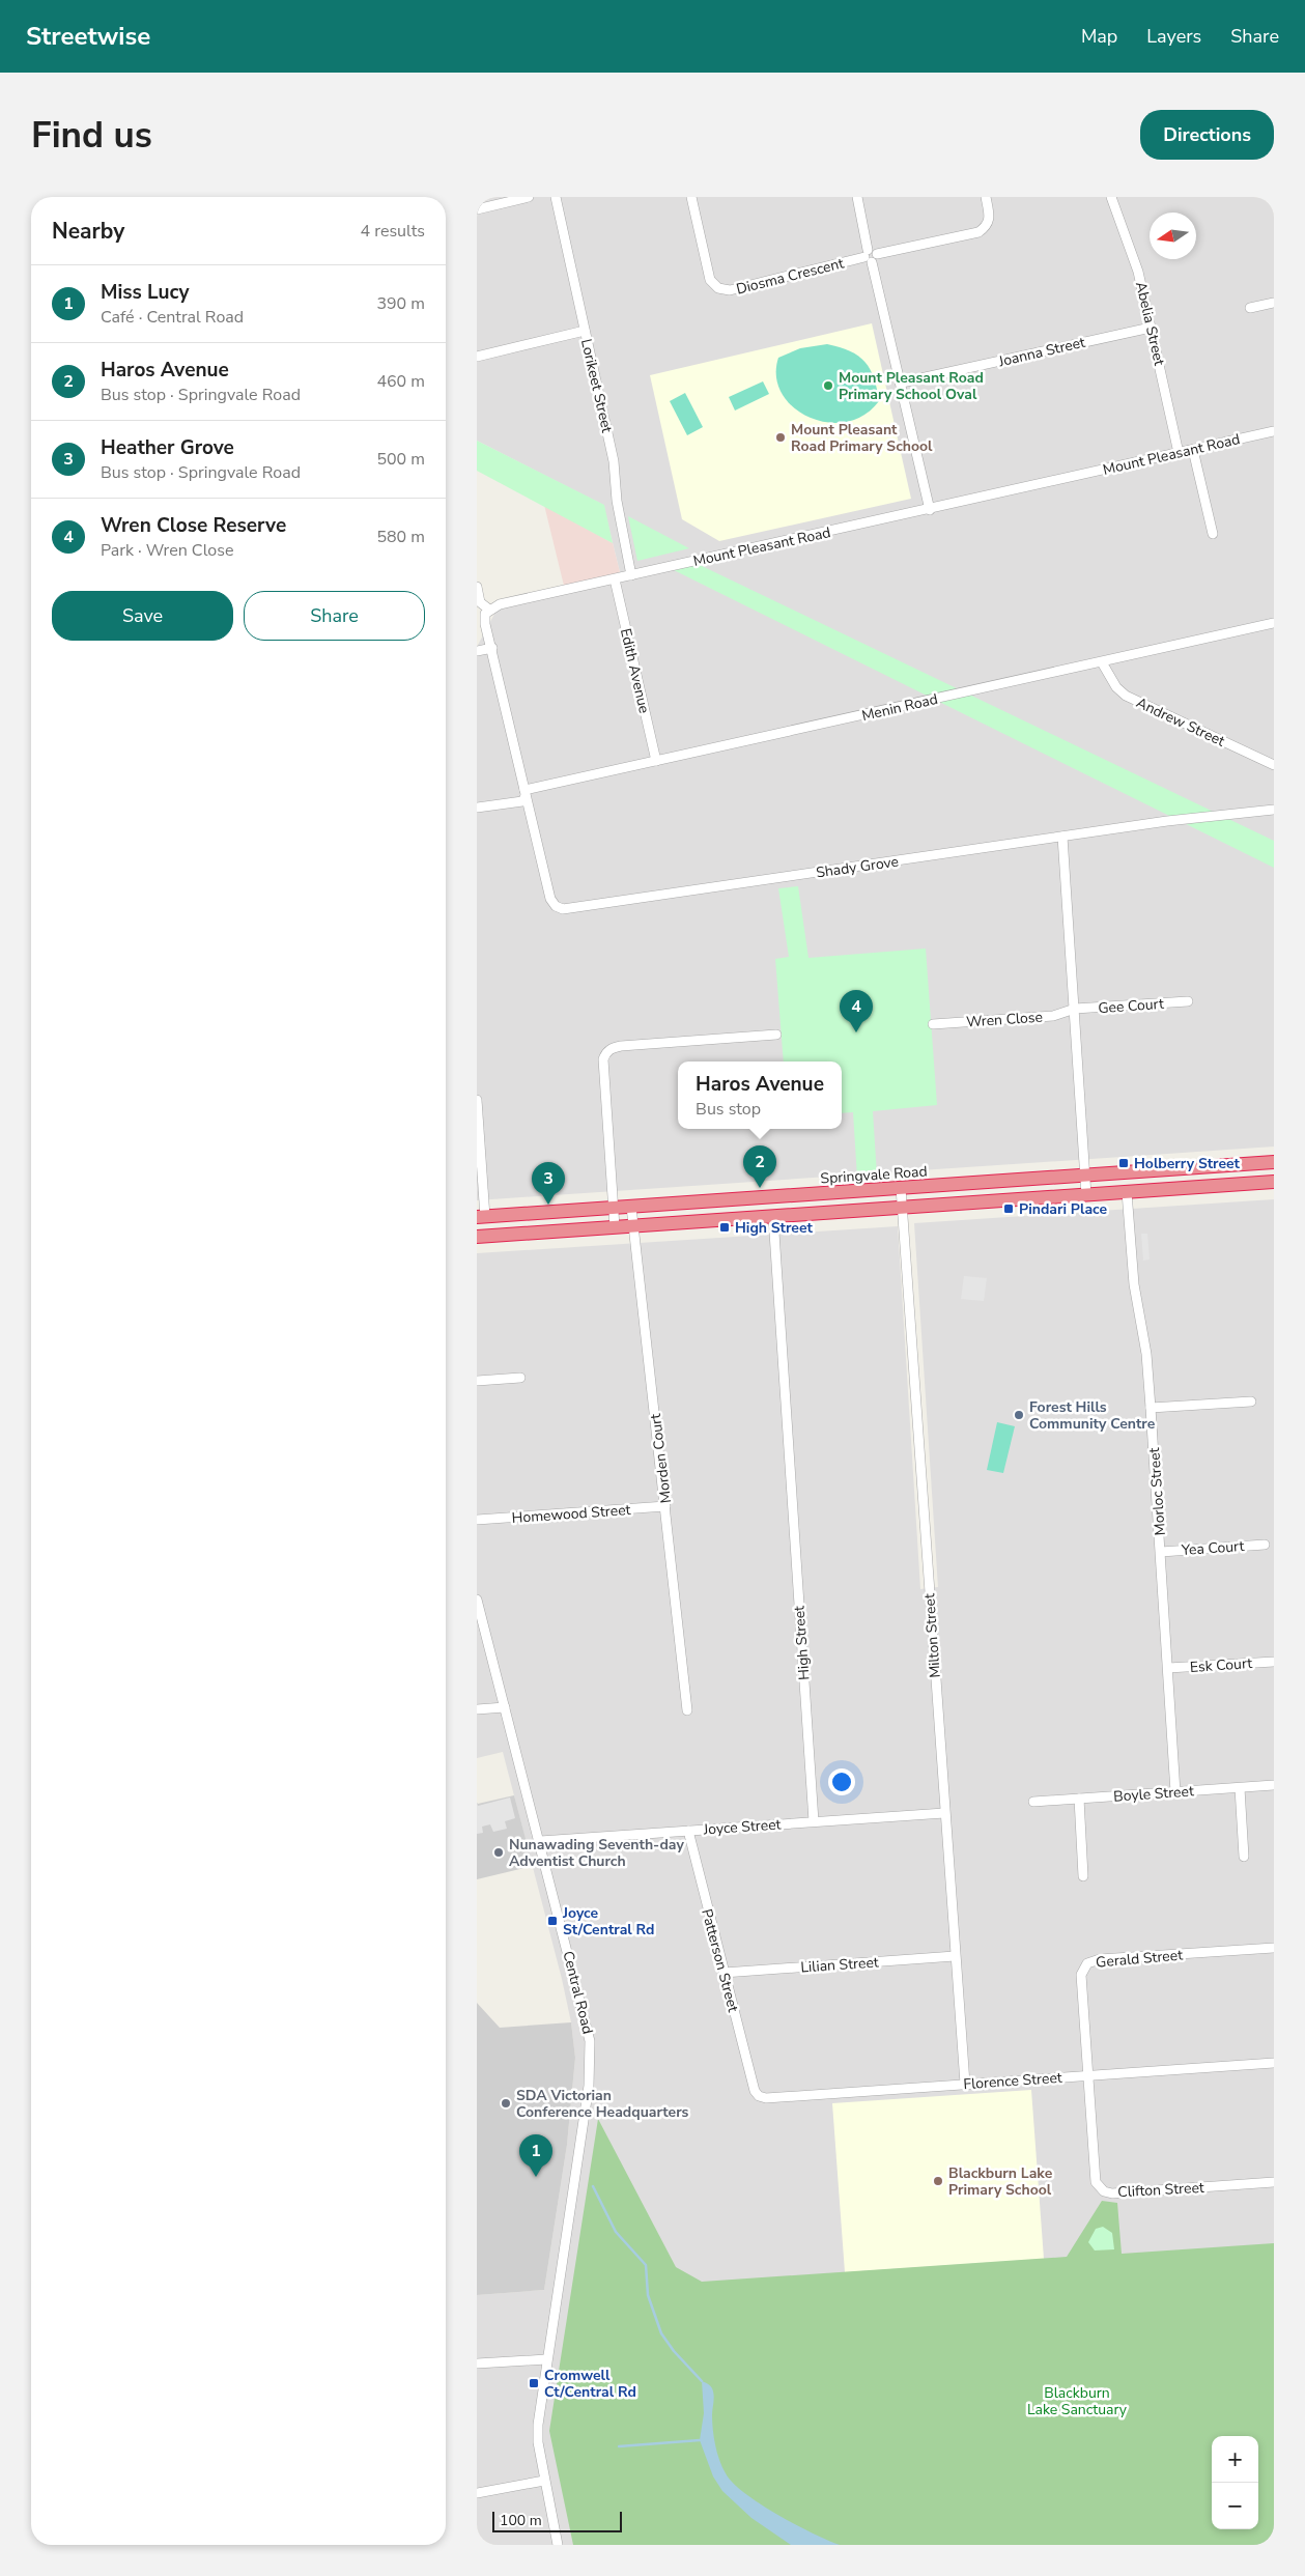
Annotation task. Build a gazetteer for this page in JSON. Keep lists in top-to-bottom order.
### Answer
{
  "streets": {
    "highway": ["Springvale Road"],
    "street": [
      "Diosma Crescent",
      "Abelia Street",
      "Joanna Street",
      "Lorikeet Street",
      "Mount Pleasant Road",
      "Edith Avenue",
      "Menin Road",
      "Andrew Street",
      "Shady Grove",
      "Gee Court",
      "Wren Close",
      "Morden Court",
      "Morloc Street",
      "Homewood Street",
      "Yea Court",
      "Milton Street",
      "High Street",
      "Esk Court",
      "Boyle Street",
      "Joyce Street",
      "Gerald Street",
      "Patterson Street",
      "Lilian Street",
      "Central Road",
      "Florence Street",
      "Clifton Street"
    ]
  },
  "crossings": [
    ["Abelia Street", "Joanna Street"],
    ["Abelia Street", "Mount Pleasant Road"],
    ["Lorikeet Street", "Mount Pleasant Road"],
    ["Mount Pleasant Road", "Edith Avenue"],
    ["Edith Avenue", "Menin Road"],
    ["Menin Road", "Andrew Street"],
    ["Menin Road", "Shady Grove"],
    ["Gee Court", "Wren Close"],
    ["Springvale Road", "Morden Court"],
    ["Springvale Road", "Milton Street"],
    ["Morden Court", "Homewood Street"],
    ["Morloc Street", "Yea Court"],
    ["Morloc Street", "Esk Court"],
    ["Morloc Street", "Boyle Street"],
    ["Milton Street", "Joyce Street"],
    ["Milton Street", "Lilian Street"],
    ["Milton Street", "Florence Street"],
    ["High Street", "Joyce Street"],
    ["Joyce Street", "Patterson Street"],
    ["Joyce Street", "Central Road"],
    ["Gerald Street", "Florence Street"],
    ["Gerald Street", "Clifton Street"],
    ["Patterson Street", "Lilian Street"],
    ["Patterson Street", "Florence Street"],
    ["Florence Street", "Clifton Street"]
  ],
  "parks": ["Blackburn Lake Sanctuary"],
  "places": {
    "other": [
      "Mount Pleasant Road Primary School Oval",
      "Mount Pleasant Road Primary School",
      "Forest Hills Community Centre",
      "Nunawading Seventh-day Adventist Church",
      "SDA Victorian Conference Headquarters",
      "Blackburn Lake Primary School"
    ],
    "transit": [
      "Holberry Street",
      "Pindari Place",
      "High Street",
      "Joyce St/Central Rd",
      "Cromwell Ct/Central Rd"
    ]
  },
  "scale_bar": "100 m",
  "north": "left",
  "page": {
    "header": "Streetwise",
    "nav": ["Map", "Layers", "Share"],
    "buttons": [
      "Directions",
      ["Save", "Share"]
    ],
    "title": "Find us",
    "heading": ["Nearby", "4 results"],
    "list": [
      {
        "mark": "1",
        "name": "Miss Lucy",
        "note": "Café · Central Road",
        "value": "390 m"
      },
      {
        "mark": "2",
        "name": "Haros Avenue",
        "note": "Bus stop · Springvale Road",
        "value": "460 m"
      },
      {
        "mark": "3",
        "name": "Heather Grove",
        "note": "Bus stop · Springvale Road",
        "value": "500 m"
      },
      {
        "mark": "4",
        "name": "Wren Close Reserve",
        "note": "Park · Wren Close",
        "value": "580 m"
      }
    ],
    "pins": [
      "4",
      "2",
      "3",
      "1"
    ],
    "popup": ["Haros Avenue", "Bus stop"],
    "map_buttons": ["+", "−"],
    "scale": "100 m"
  }
}
